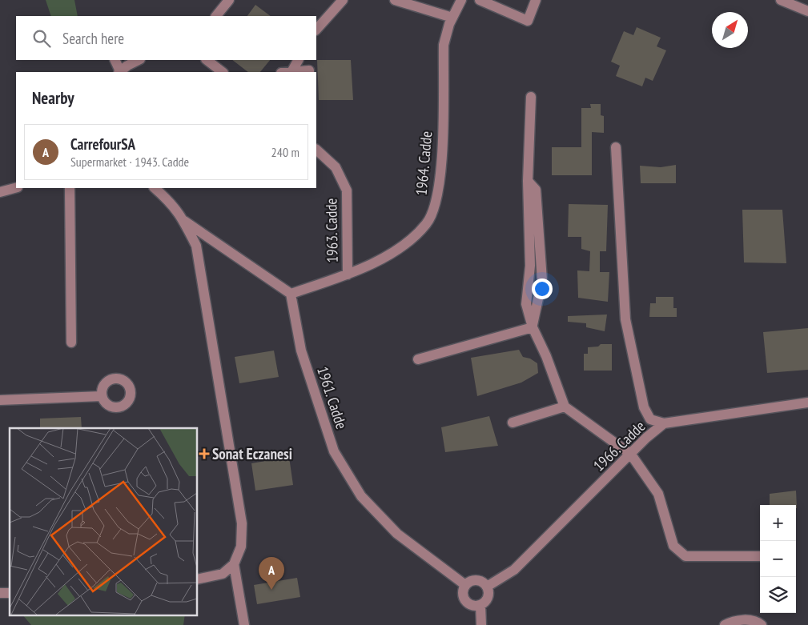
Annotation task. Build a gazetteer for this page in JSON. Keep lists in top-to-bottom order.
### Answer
{
  "streets": {
    "street": [
      "1964. Cadde",
      "1963. Cadde",
      "1961. Cadde",
      "1966. Cadde"
    ]
  },
  "crossings": [
    ["1964. Cadde", "1963. Cadde"],
    ["1964. Cadde", "1961. Cadde"],
    ["1961. Cadde", "1966. Cadde"]
  ],
  "places": {
    "health": ["Sonat Eczanesi"]
  },
  "north": "top right",
  "page": {
    "search": "Search here",
    "heading": "Nearby",
    "list": [
      {
        "mark": "A",
        "name": "CarrefourSA",
        "note": "Supermarket · 1943. Cadde",
        "value": "240 m"
      }
    ],
    "map_buttons": ["+", "−"],
    "pins": "A"
  }
}
